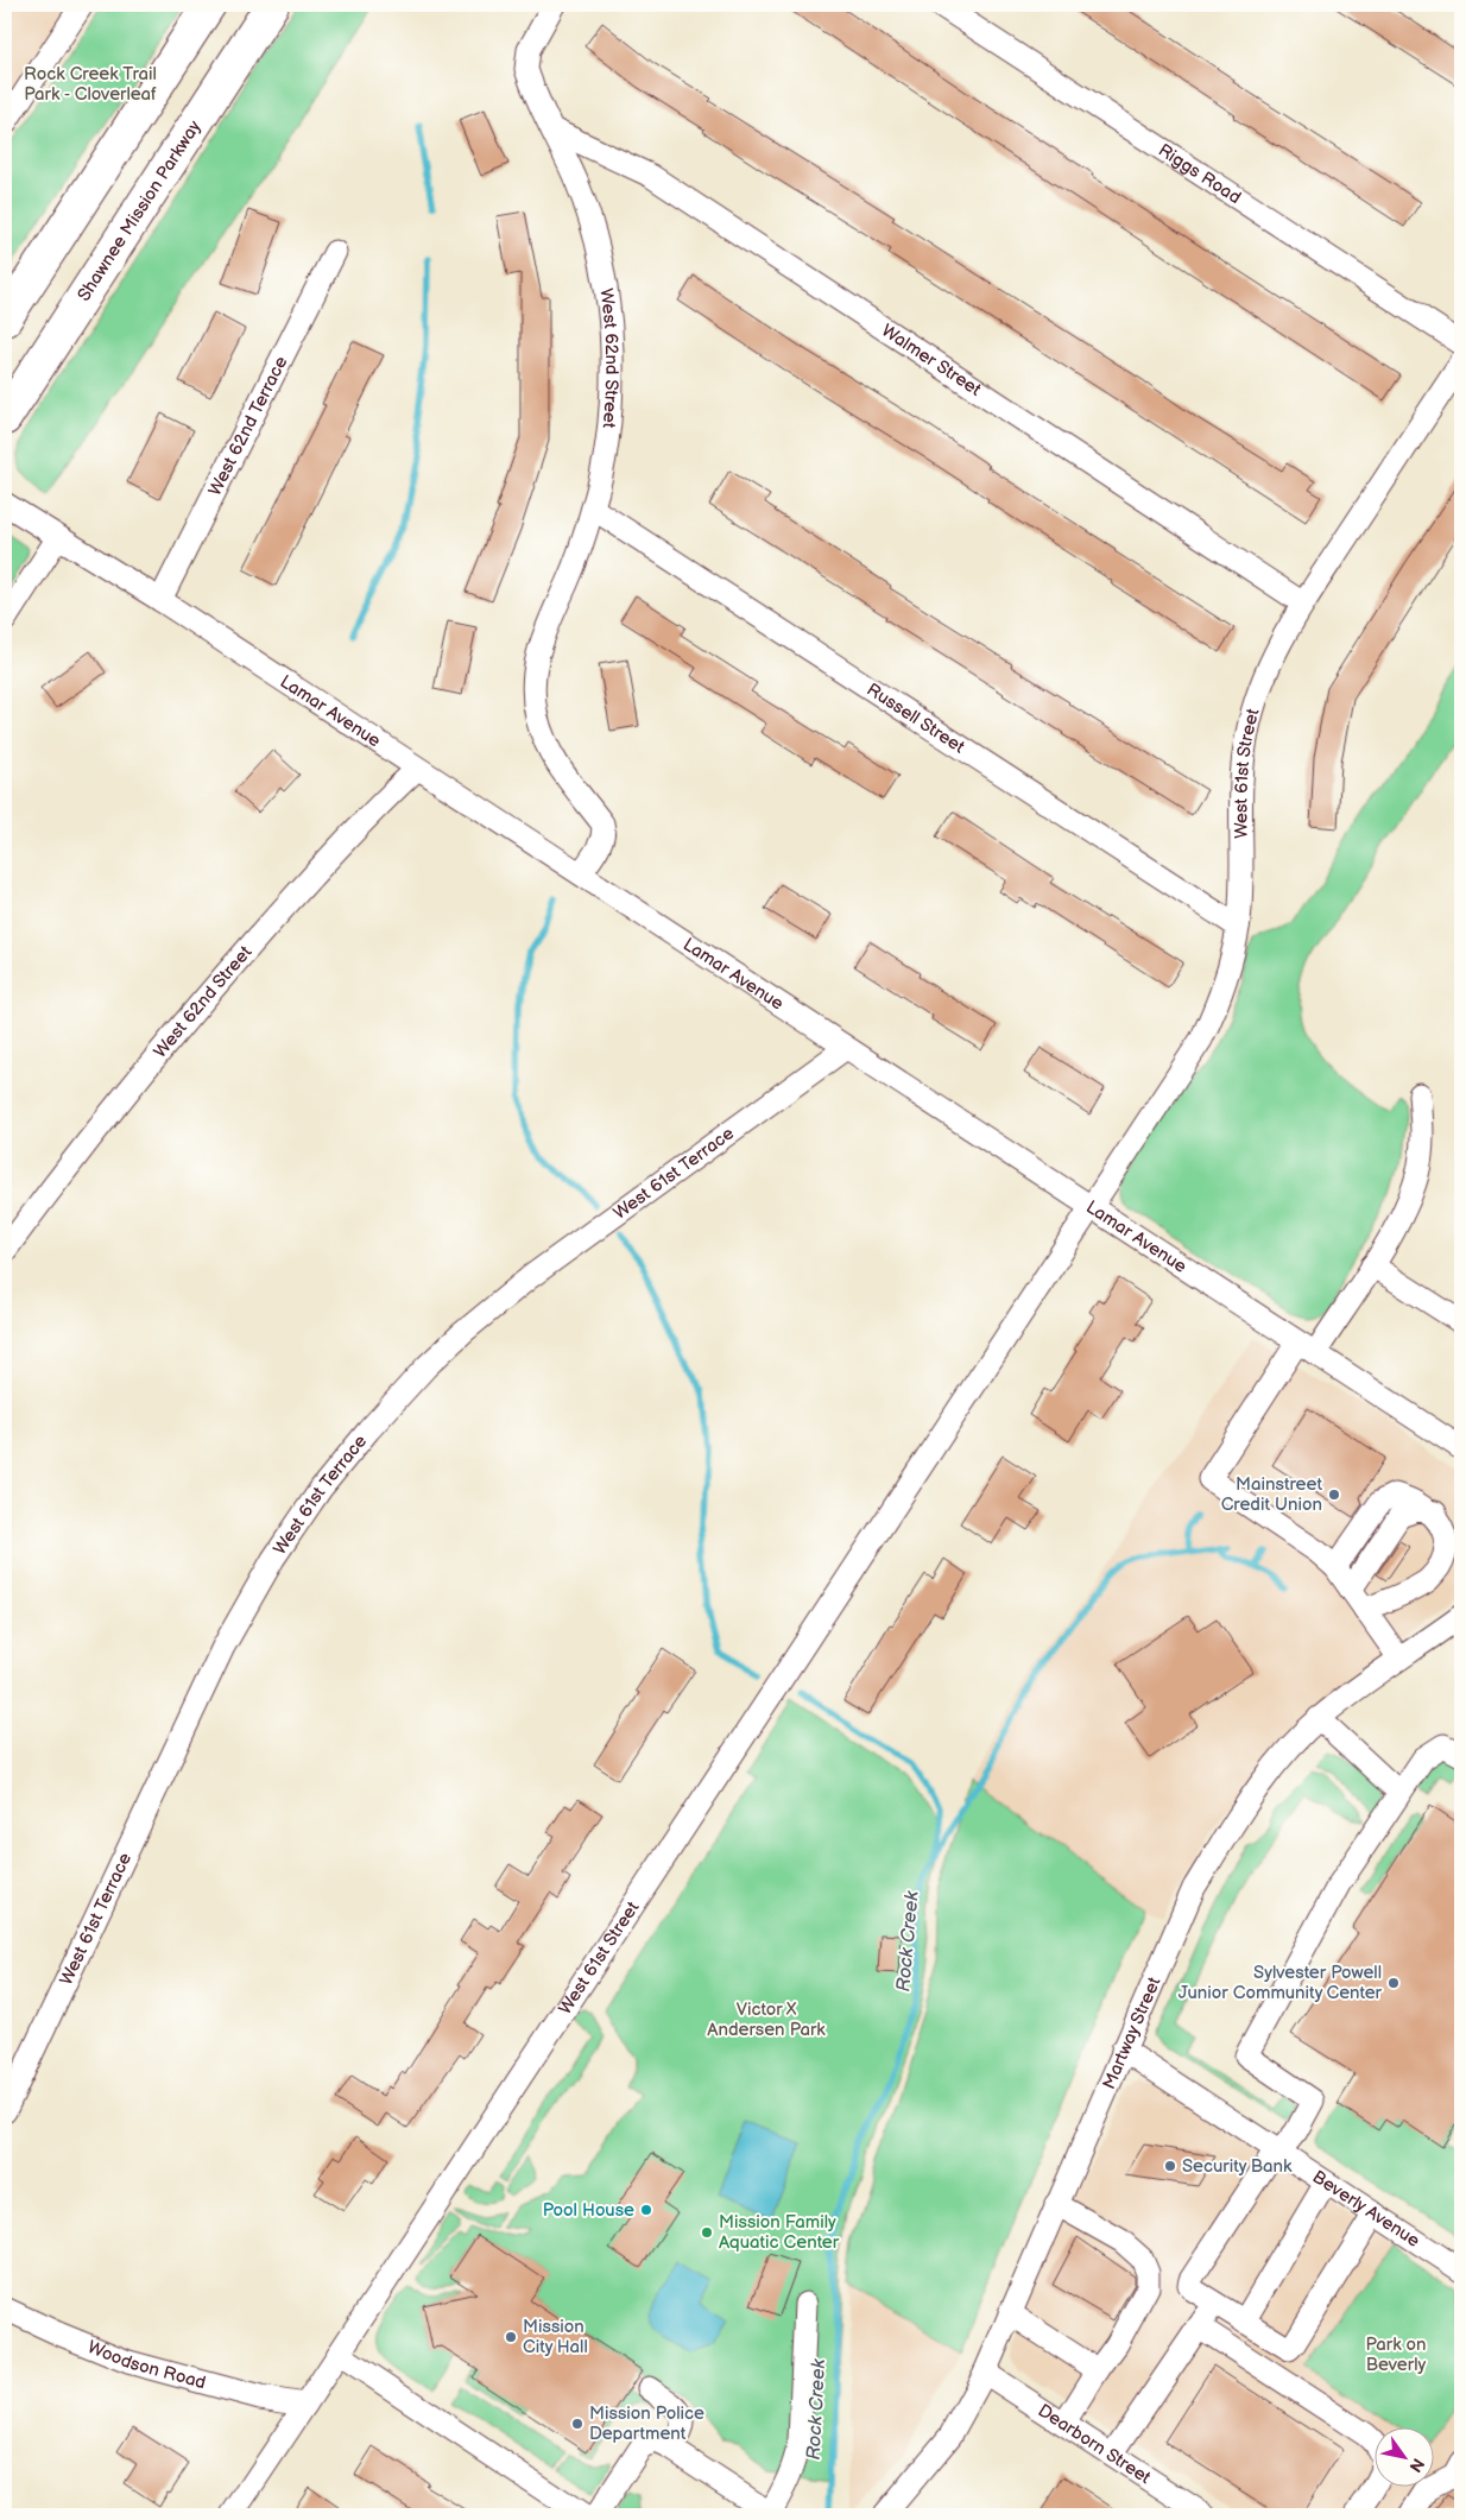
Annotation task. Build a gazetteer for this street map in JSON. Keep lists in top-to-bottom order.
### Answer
{
  "streets": {
    "highway": ["Shawnee Mission Parkway"],
    "street": [
      "Riggs Road",
      "West 62nd Street",
      "Walmer Street",
      "West 62nd Terrace",
      "Lamar Avenue",
      "Russell Street",
      "West 61st Street",
      "West 61st Terrace",
      "Martway Street",
      "Beverly Avenue",
      "Woodson Road",
      "Dearborn Street"
    ]
  },
  "crossings": [
    ["West 62nd Street", "Walmer Street"],
    ["West 62nd Street", "Lamar Avenue"],
    ["West 62nd Street", "Russell Street"],
    ["Walmer Street", "West 61st Street"],
    ["West 62nd Terrace", "Lamar Avenue"],
    ["Lamar Avenue", "West 61st Street"],
    ["Lamar Avenue", "West 61st Terrace"],
    ["Russell Street", "West 61st Street"],
    ["West 61st Street", "Woodson Road"],
    ["Martway Street", "Beverly Avenue"],
    ["Martway Street", "Dearborn Street"]
  ],
  "water": ["Rock Creek"],
  "parks": ["Rock Creek Trail Park - Cloverleaf", "Victor X Andersen Park", "Park on Beverly"],
  "places": [
    "Mainstreet Credit Union",
    "Sylvester Powell Junior Community Center",
    "Security Bank",
    "Pool House",
    "Mission Family Aquatic Center",
    "Mission City Hall",
    "Mission Police Department"
  ],
  "north": "bottom right"
}
